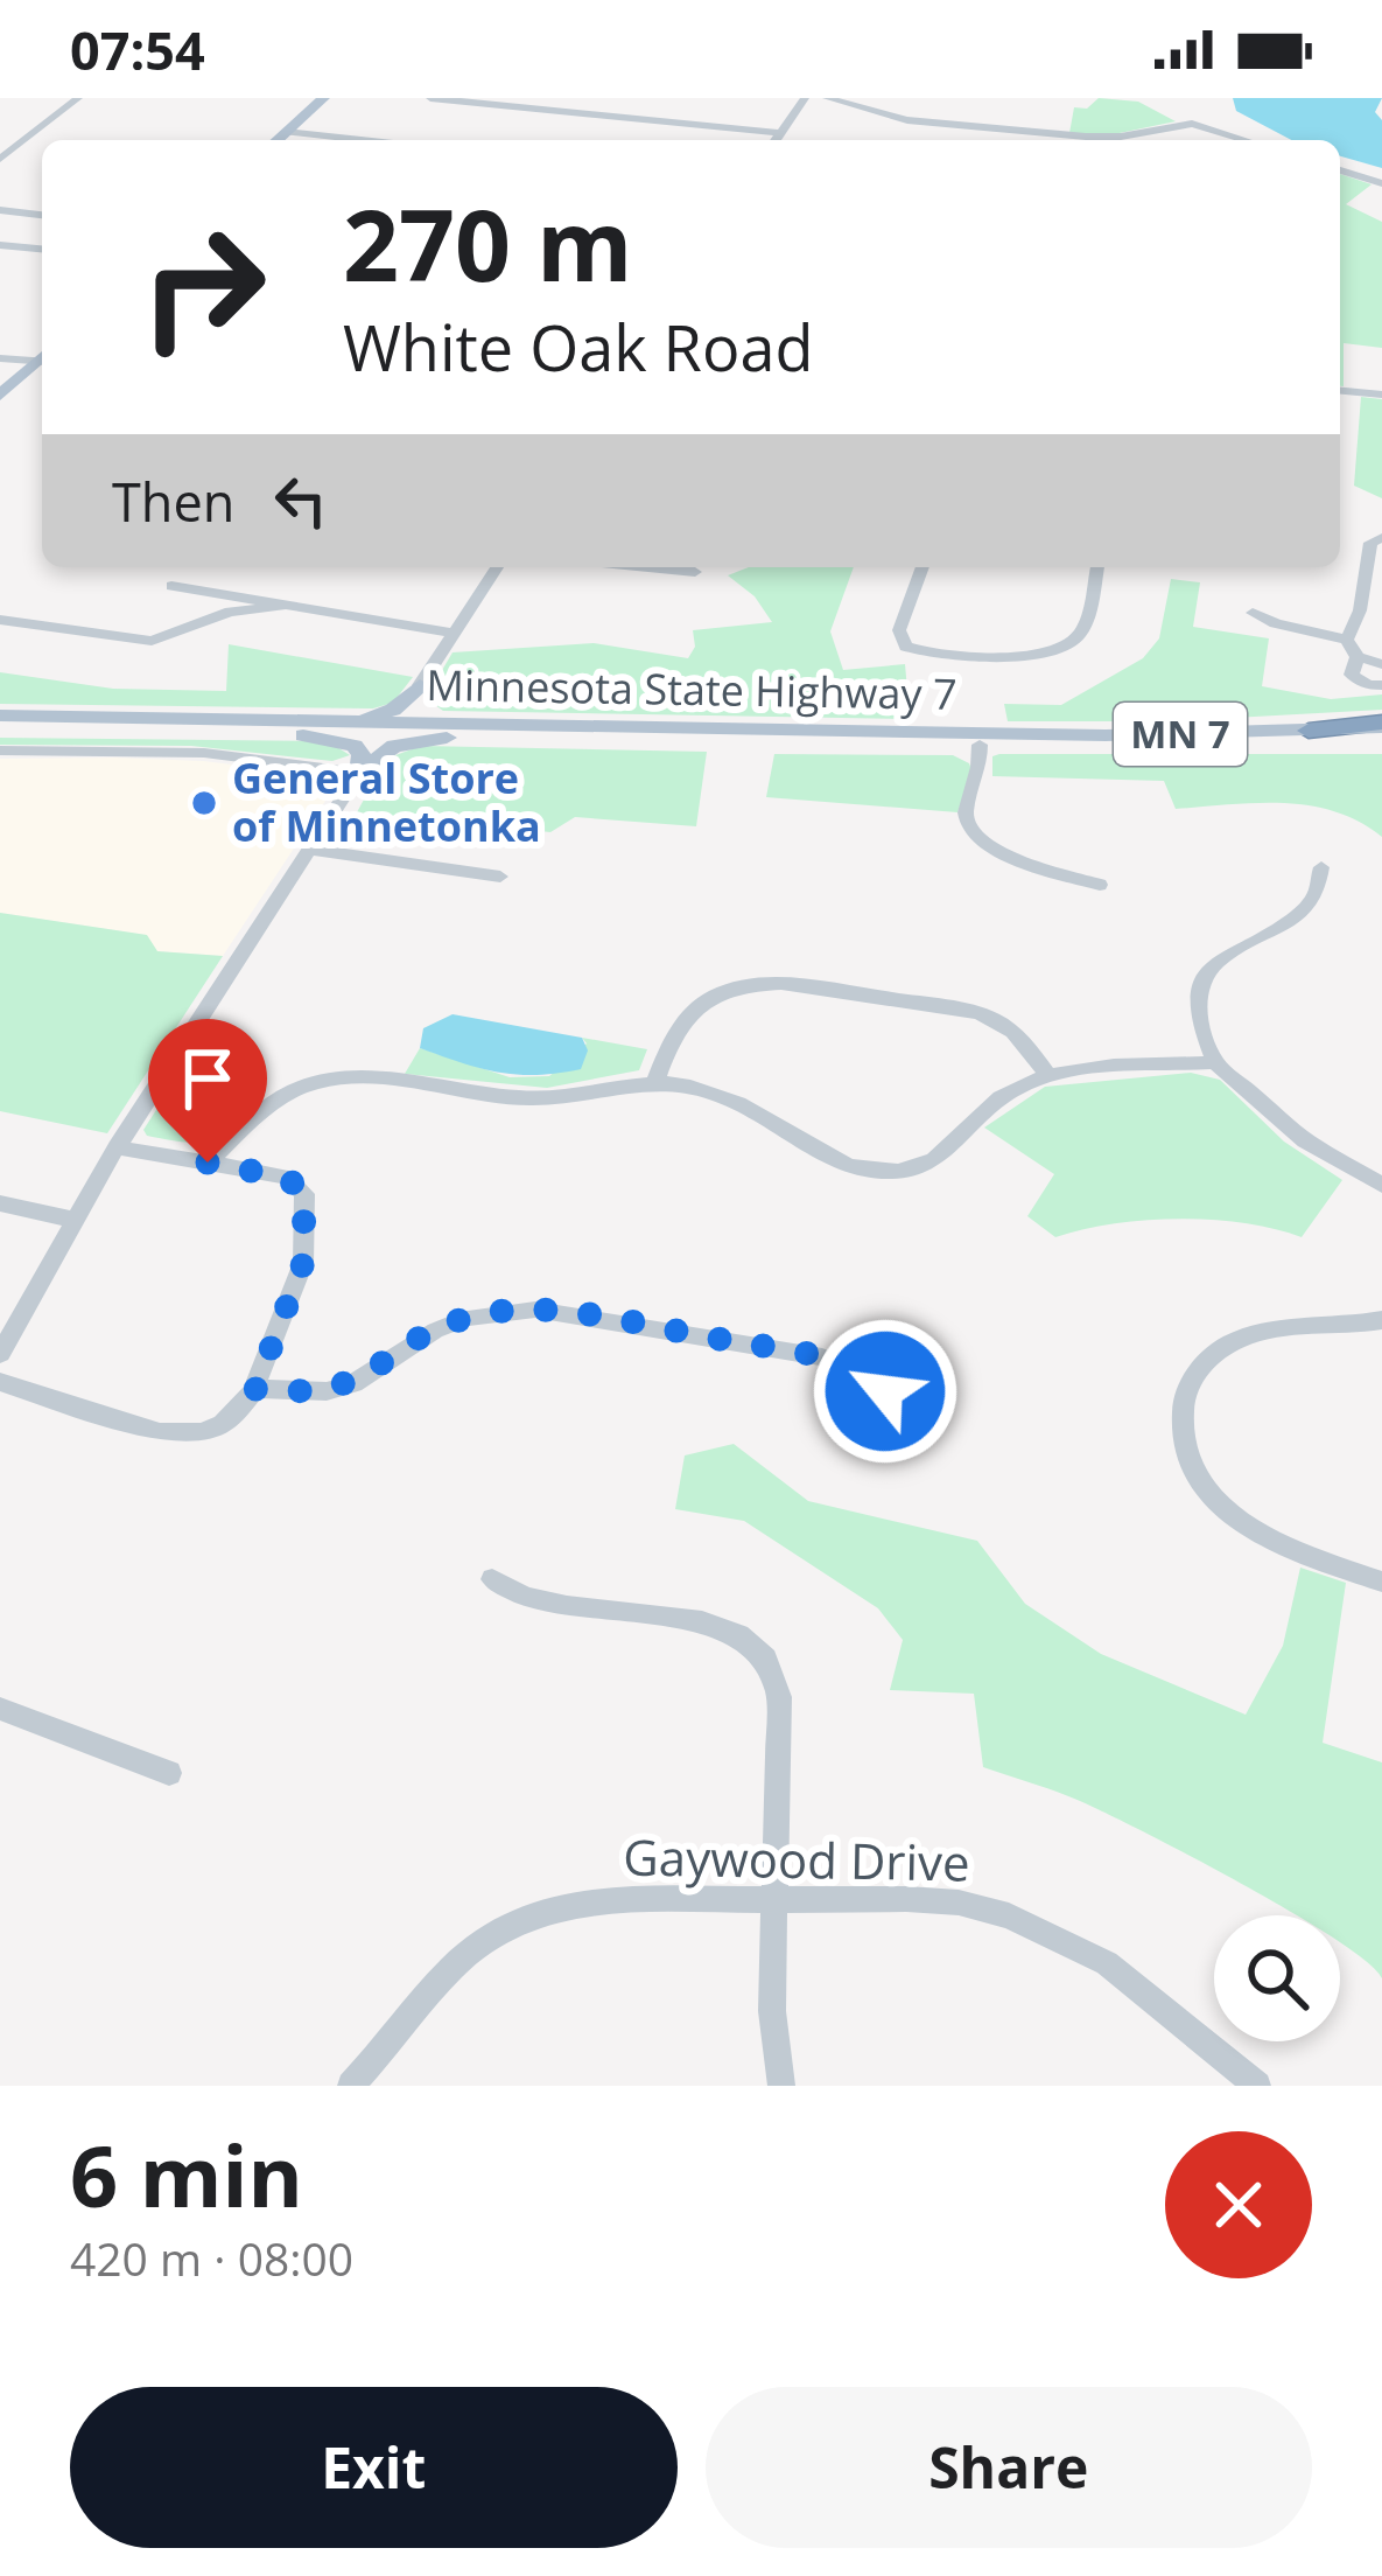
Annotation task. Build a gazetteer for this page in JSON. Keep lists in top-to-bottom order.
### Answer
{
  "streets": {
    "main road": ["Minnesota State Highway 7", "MN 7"],
    "street": ["Gaywood Drive"]
  },
  "places": ["General Store of Minnetonka"],
  "page": {
    "status": "07:54",
    "turn": ["270 m", "White Oak Road"],
    "then": "Then",
    "heading": ["6 min", "420 m · 08:00"],
    "buttons": ["Exit", "Share"]
  }
}
